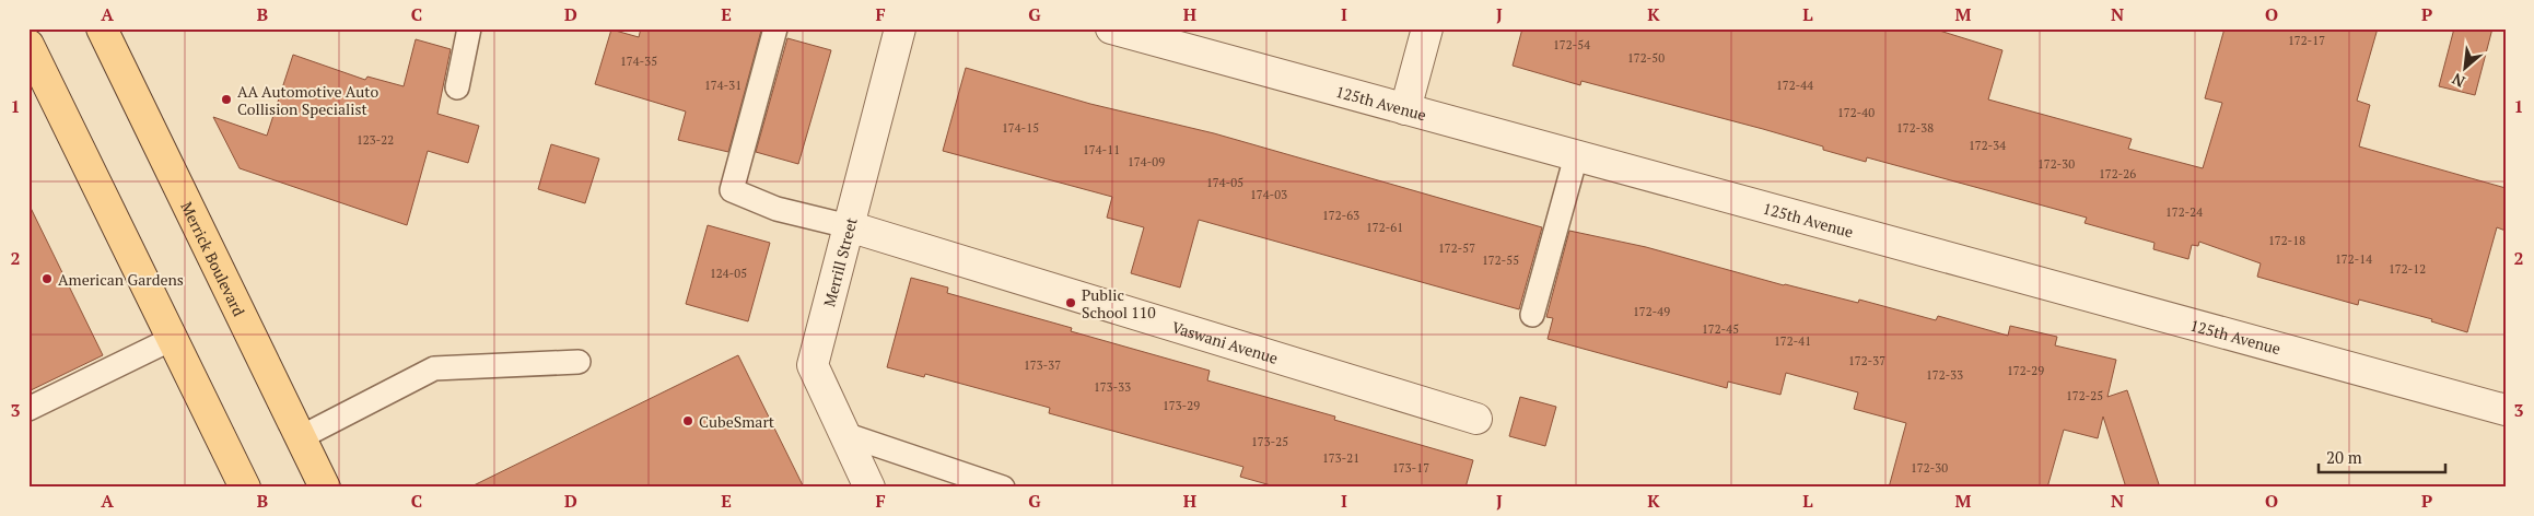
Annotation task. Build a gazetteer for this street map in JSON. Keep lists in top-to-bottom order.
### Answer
{
  "streets": {
    "main road": ["Merrick Boulevard"],
    "street": ["125th Avenue", "Merrill Street", "Vaswani Avenue"]
  },
  "crossings": [
    ["Merrill Street", "Vaswani Avenue"]
  ],
  "places": [
    "AA Automotive Auto Collision Specialist",
    "American Gardens",
    "Public School 110",
    "CubeSmart"
  ],
  "house_numbers": [
    "172-17",
    "172-54",
    "172-50",
    "174-35",
    "174-31",
    "172-44",
    "172-40",
    "174-15",
    "172-38",
    "123-22",
    "172-34",
    "174-11",
    "174-09",
    "172-30",
    "172-26",
    "174-05",
    "174-03",
    "172-24",
    "172-63",
    "172-61",
    "172-18",
    "172-57",
    "172-14",
    "172-55",
    "172-12",
    "124-05",
    "172-49",
    "172-45",
    "172-41",
    "172-37",
    "173-37",
    "172-29",
    "172-33",
    "173-33",
    "172-25",
    "173-29",
    "173-25",
    "173-21",
    "173-17",
    "172-30"
  ],
  "scale_bar": "20 m",
  "north": "bottom left",
  "grid": {
    "columns": [
      "A",
      "B",
      "C",
      "D",
      "E",
      "F",
      "G",
      "H",
      "I",
      "J",
      "K",
      "L",
      "M",
      "N",
      "O",
      "P"
    ],
    "rows": ["1", "2", "3"]
  }
}
